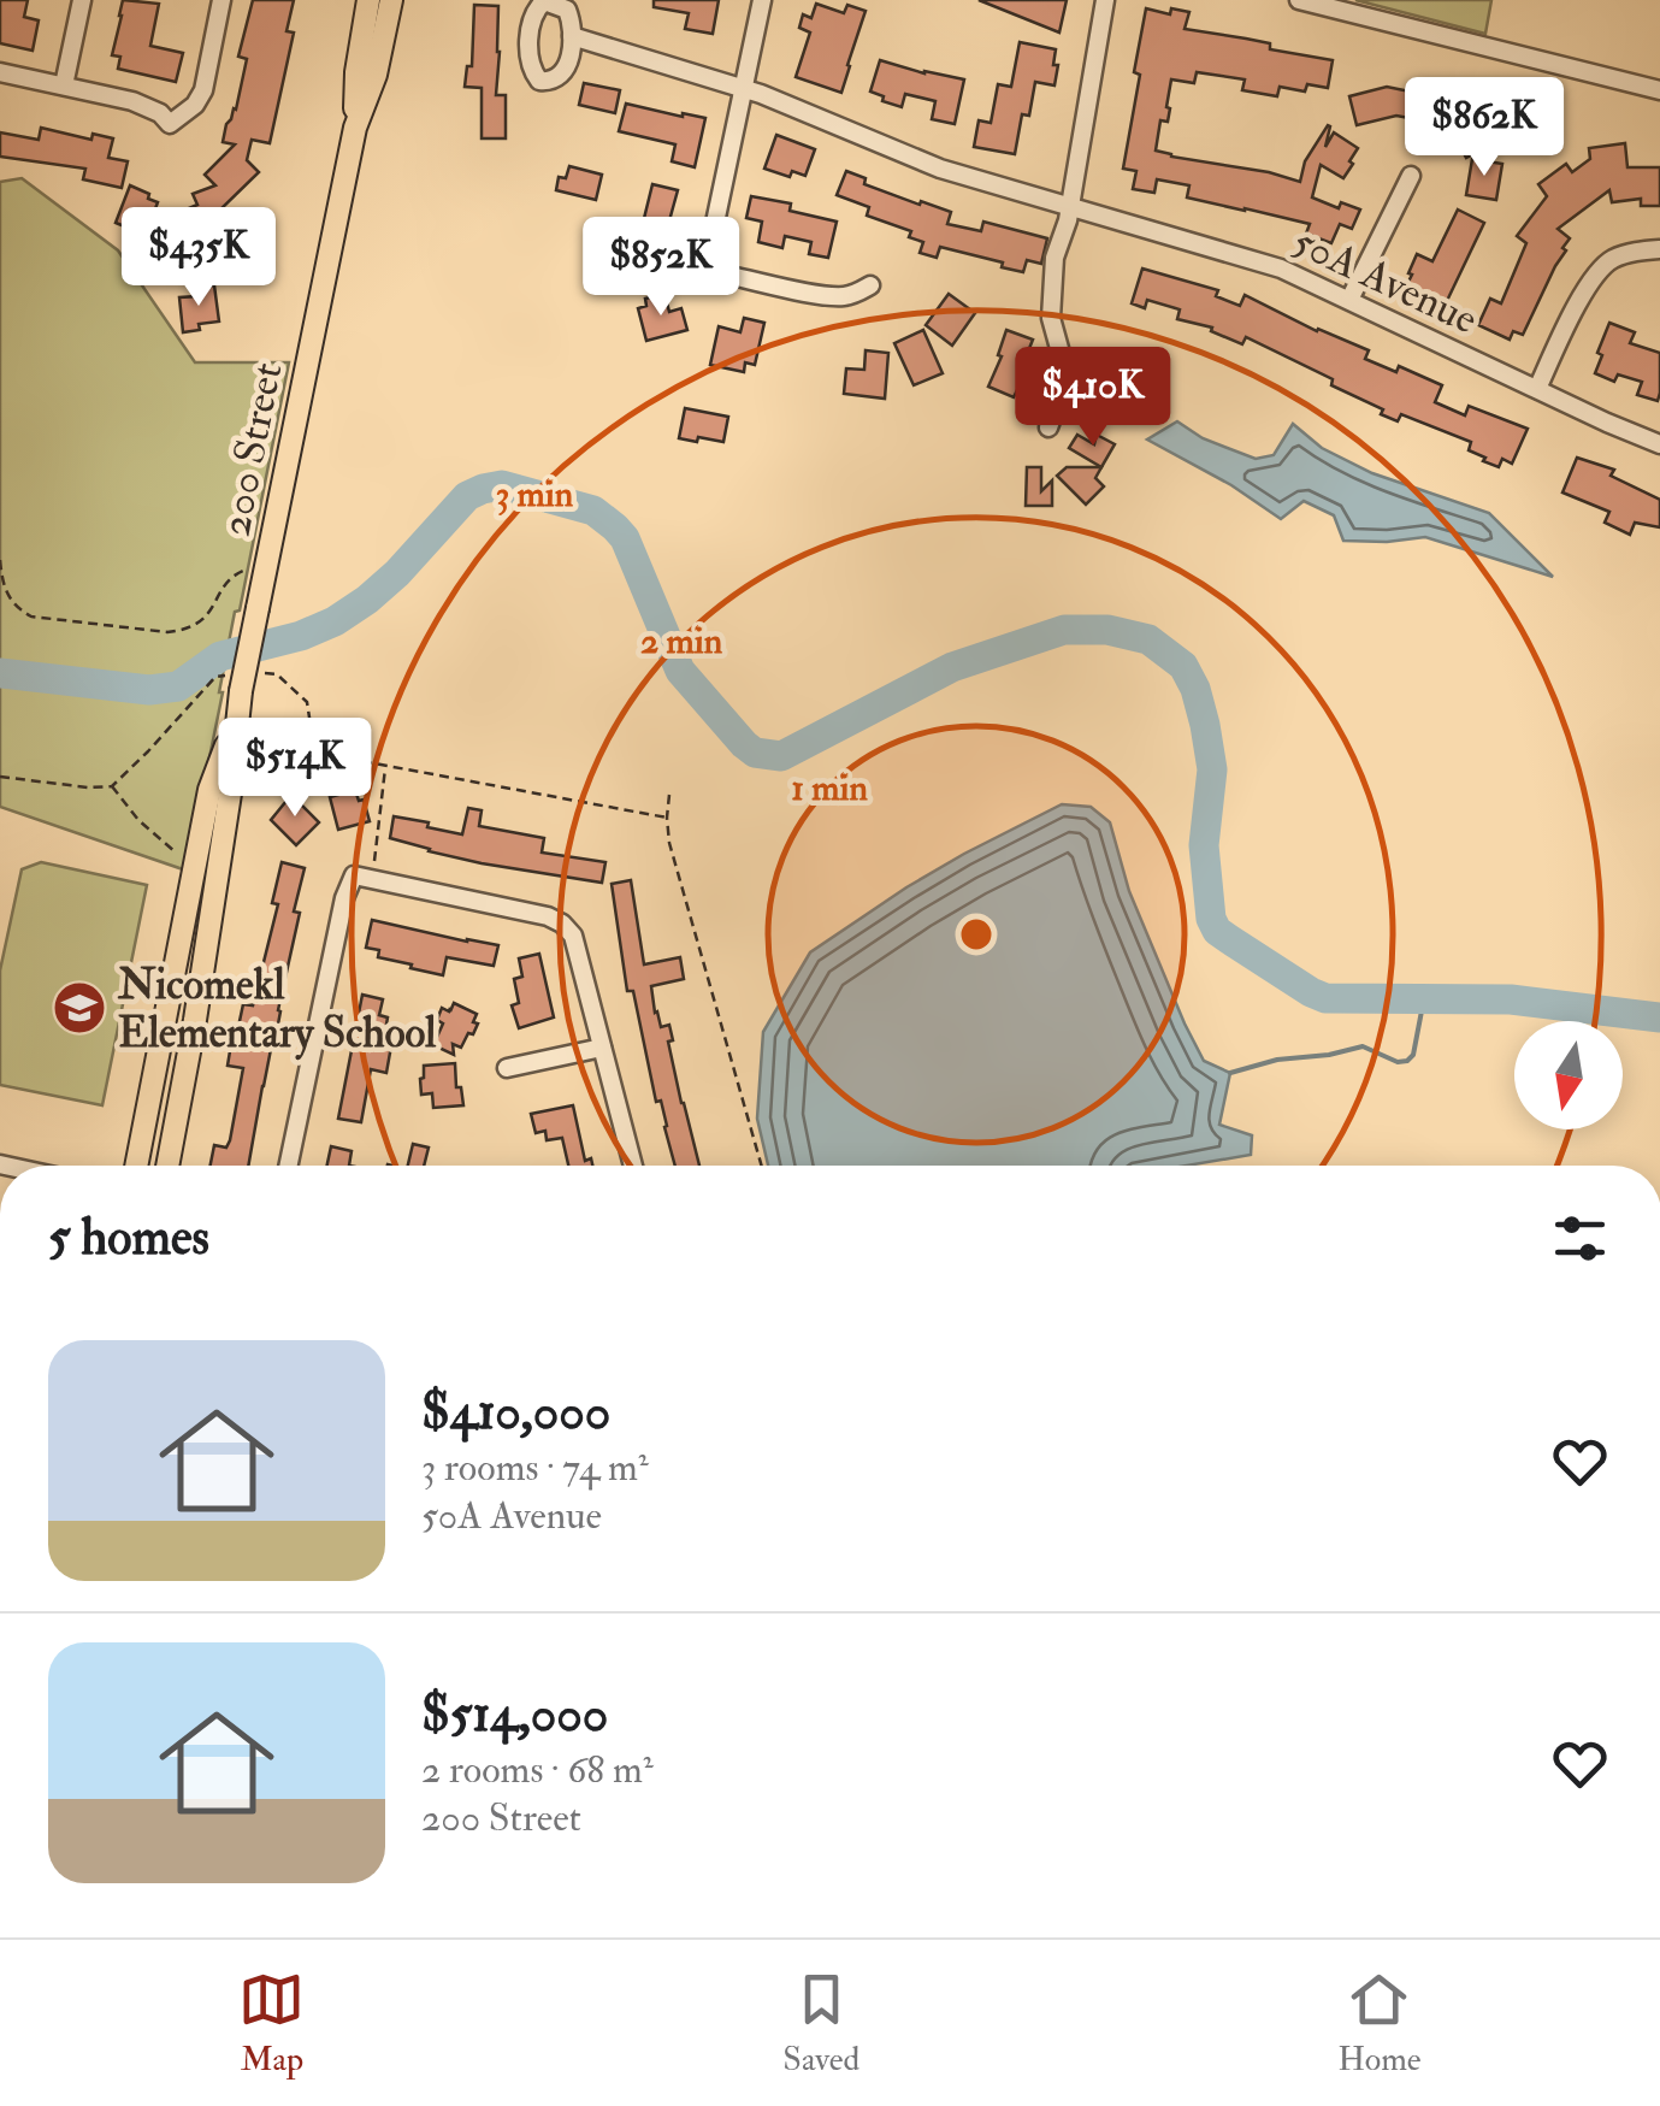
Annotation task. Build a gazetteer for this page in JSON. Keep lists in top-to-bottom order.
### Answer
{
  "streets": {
    "main road": ["200 Street"],
    "street": ["50A Avenue"]
  },
  "places": {
    "school or university": ["Nicomekl Elementary School"]
  },
  "north": "bottom",
  "page": {
    "price": [
      "$862K",
      "$435K",
      "$852K",
      "$410K",
      "$514K"
    ],
    "heading": "5 homes",
    "list": [
      {
        "name": "$410,000",
        "note": "3 rooms · 74 m² · 50A Avenue"
      },
      {
        "name": "$514,000",
        "note": "2 rooms · 68 m² · 200 Street"
      }
    ],
    "tabs": ["Map", "Saved", "Home"]
  },
  "rings": ["3 min", "2 min", "1 min"]
}
